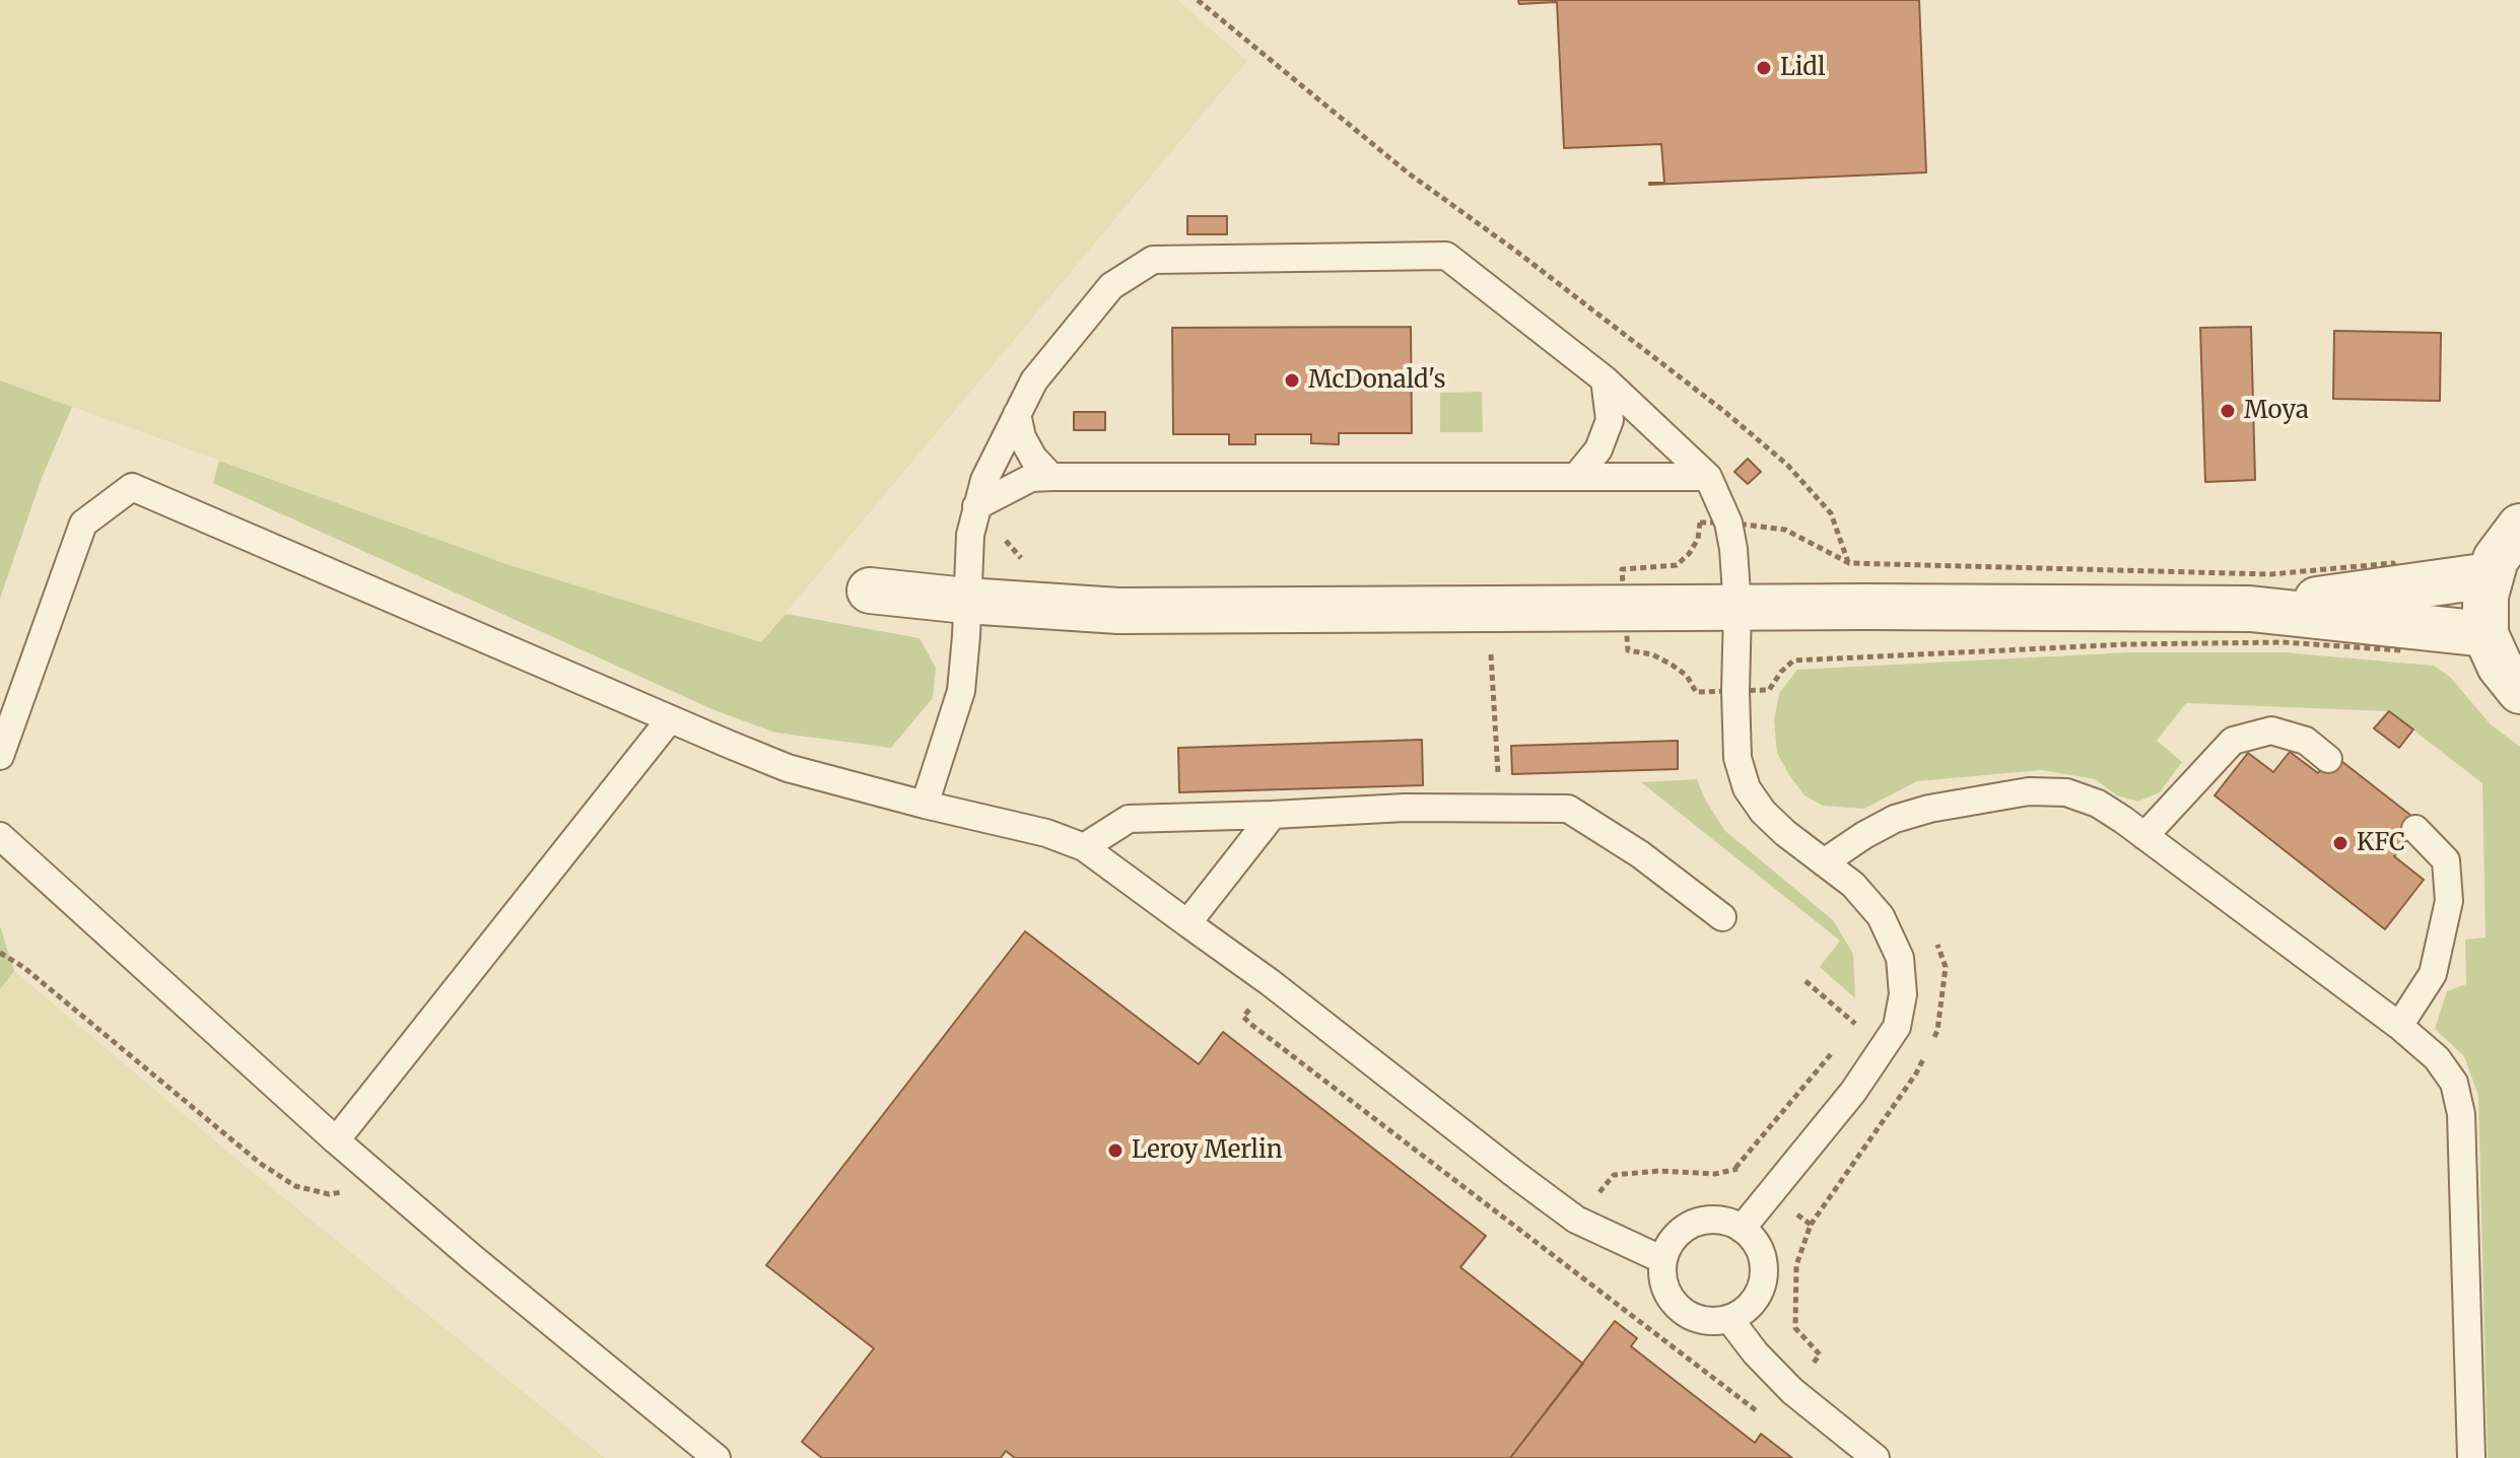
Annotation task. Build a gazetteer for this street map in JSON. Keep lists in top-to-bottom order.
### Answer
{
  "places": [
    "Lidl",
    "McDonald's",
    "Moya",
    "KFC",
    "Leroy Merlin"
  ]
}
